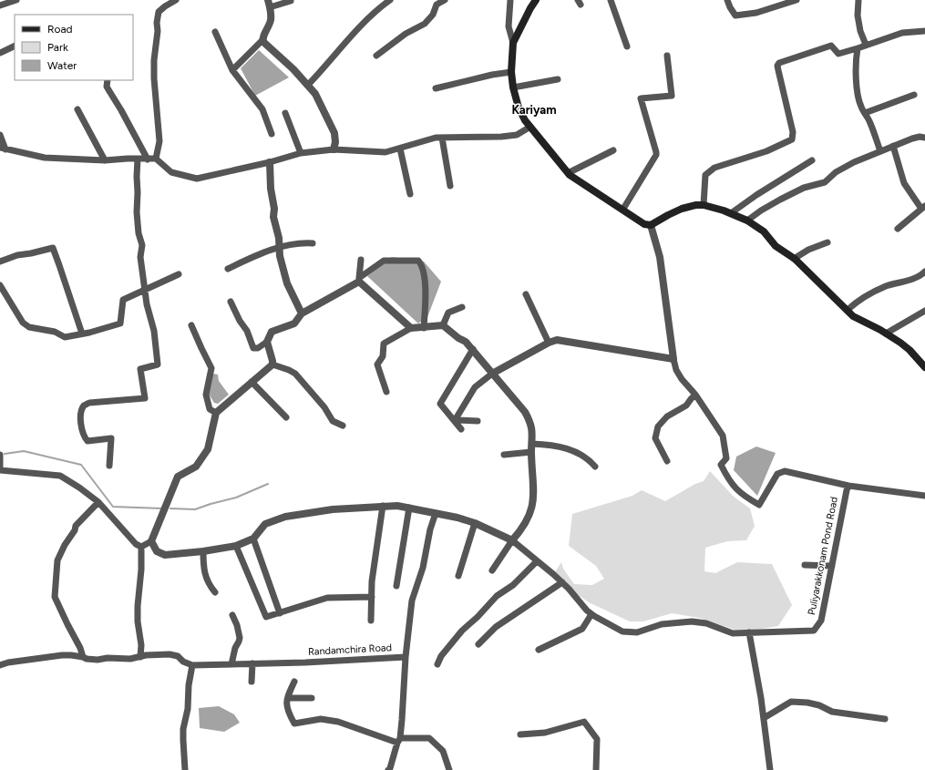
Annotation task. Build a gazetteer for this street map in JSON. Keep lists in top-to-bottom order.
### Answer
{
  "streets": {
    "street": ["Puliyarakkonam Pond Road", "Randamchira Road"]
  },
  "districts": ["Kariyam"],
  "legend": ["Road", "Park", "Water"]
}
